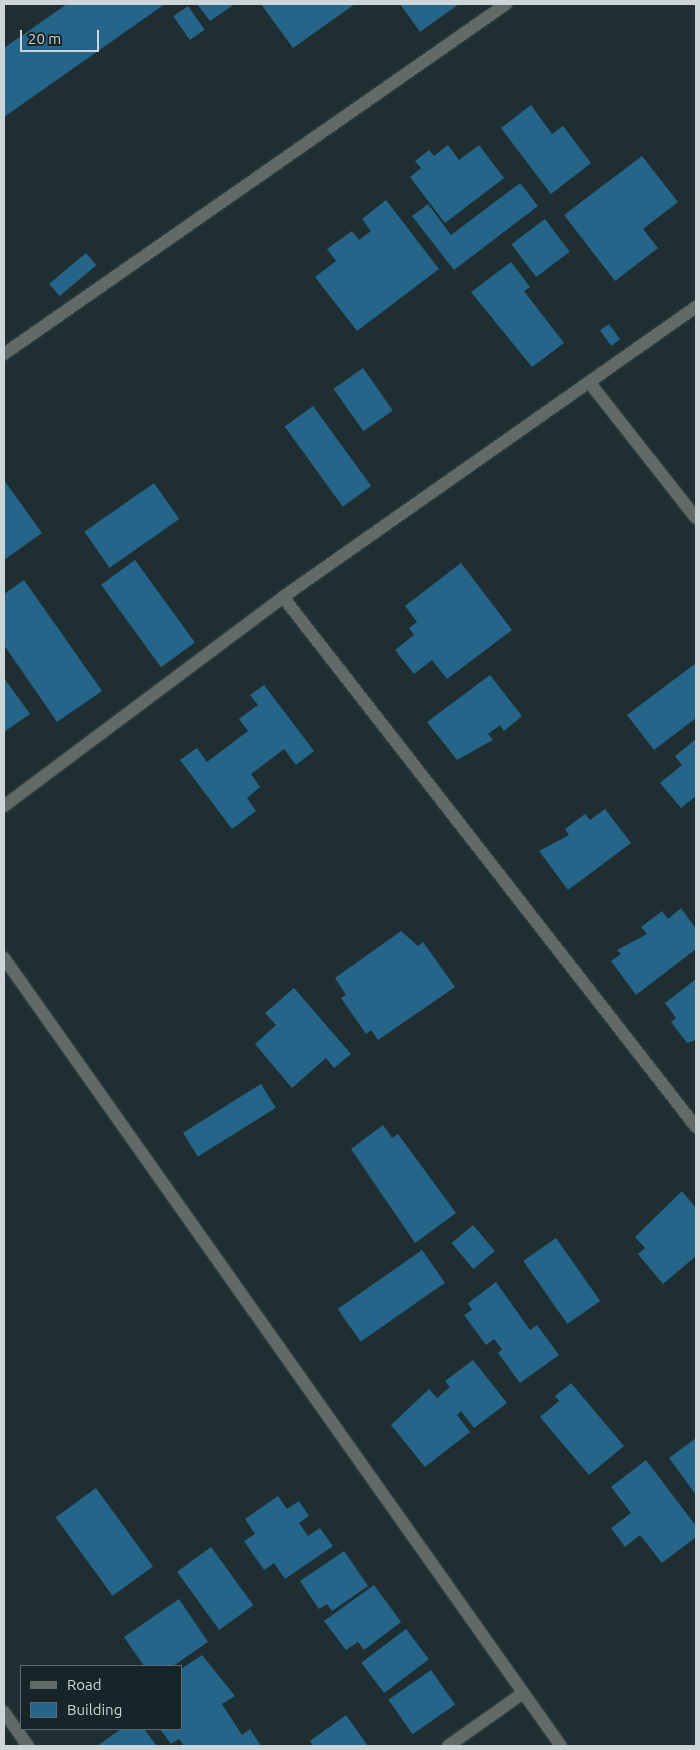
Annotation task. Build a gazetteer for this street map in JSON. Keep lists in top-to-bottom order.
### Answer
{
  "legend": ["Road", "Building"],
  "scale_bar": "20 m"
}
